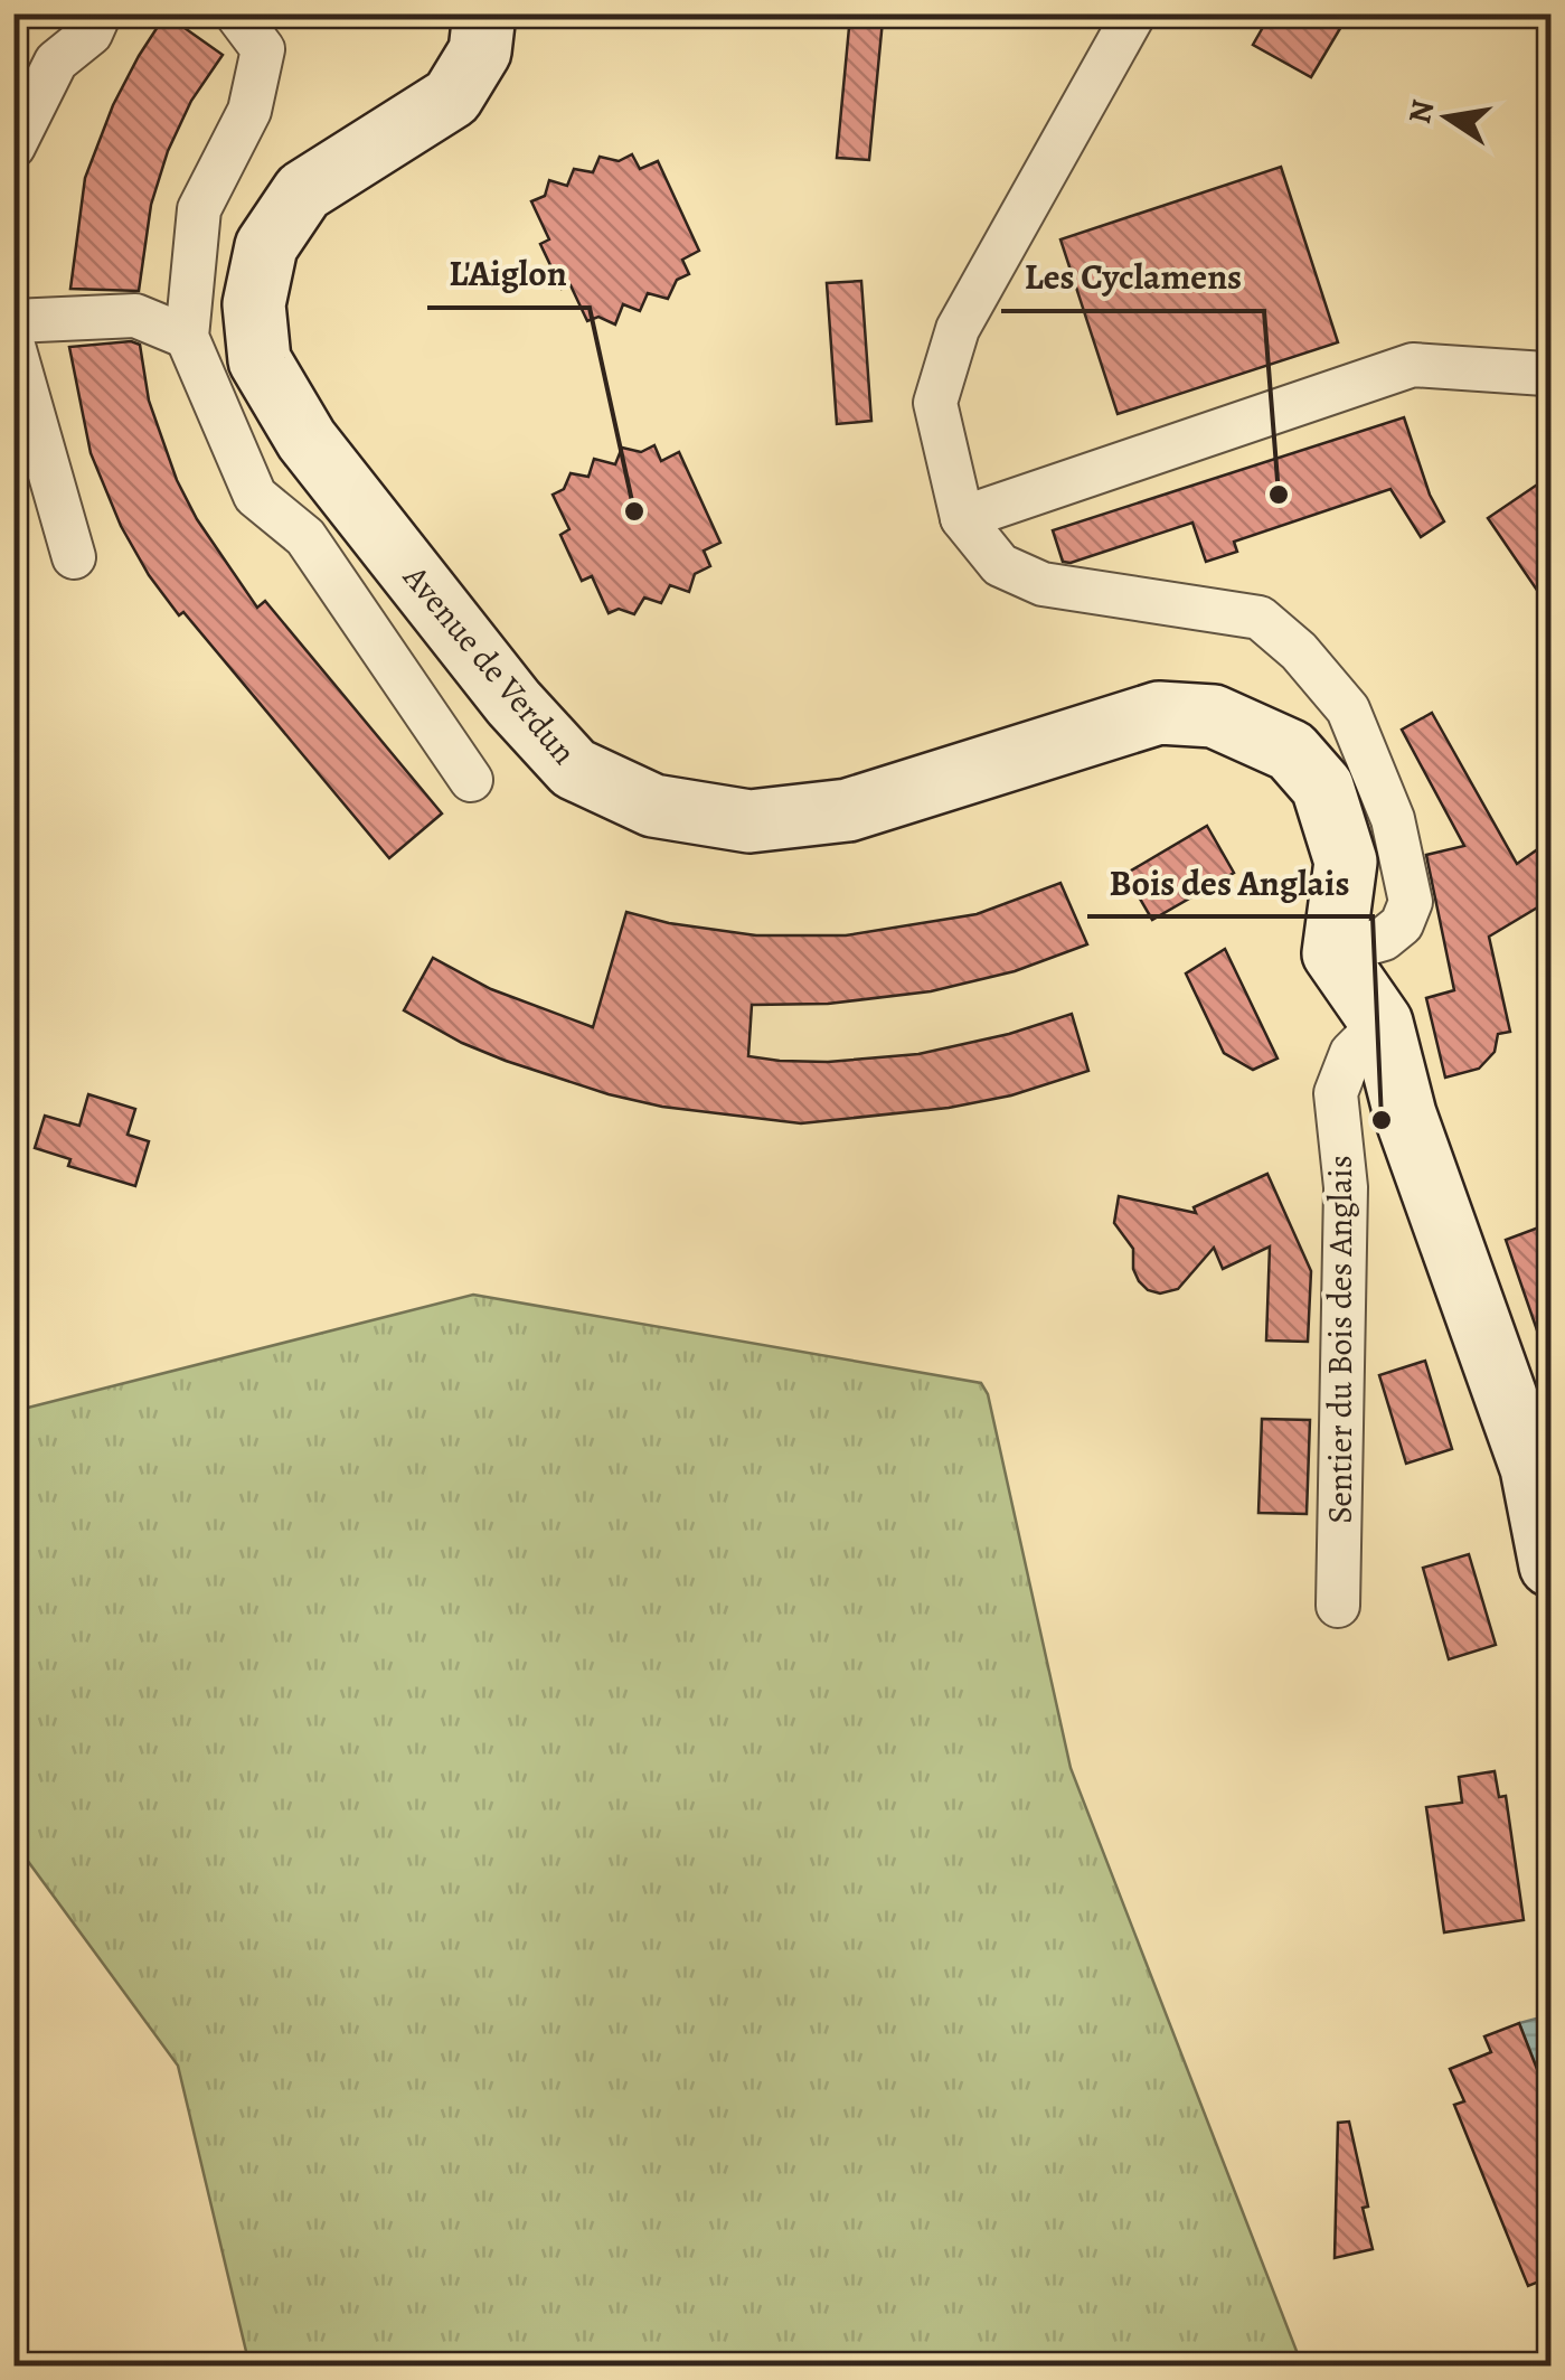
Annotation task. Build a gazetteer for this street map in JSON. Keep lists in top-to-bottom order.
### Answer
{
  "streets": {
    "main road": ["Avenue de Verdun"],
    "street": ["Sentier du Bois des Anglais"]
  },
  "places": ["Les Cyclamens", "L'Aiglon", "Bois des Anglais"],
  "north": "left"
}
